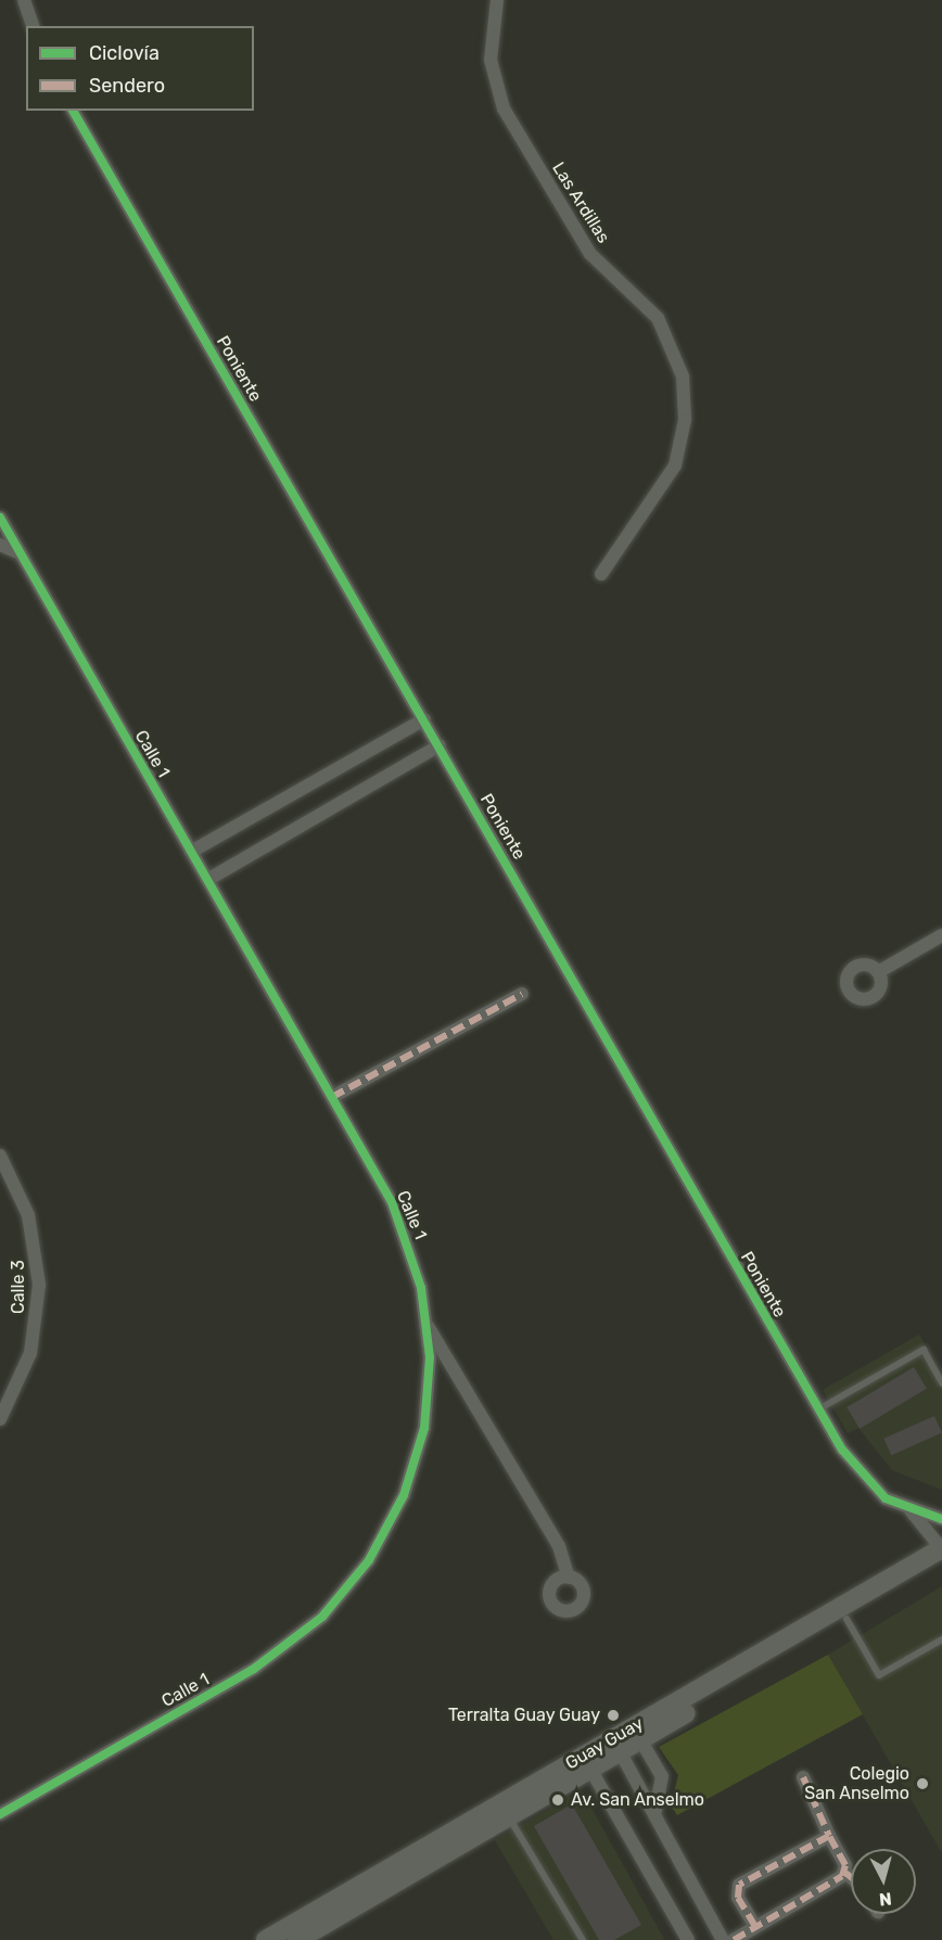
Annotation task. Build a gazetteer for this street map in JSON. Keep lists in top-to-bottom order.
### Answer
{
  "streets": {
    "street": [
      "Las Ardillas",
      "Poniente",
      "Calle 1",
      "Calle 3",
      "Guay Guay"
    ]
  },
  "crossings": [
    ["Poniente", "Guay Guay"]
  ],
  "places": ["Terralta Guay Guay", "Colegio San Anselmo", "Av. San Anselmo"],
  "legend": ["Ciclovía", "Sendero"],
  "north": "bottom"
}
